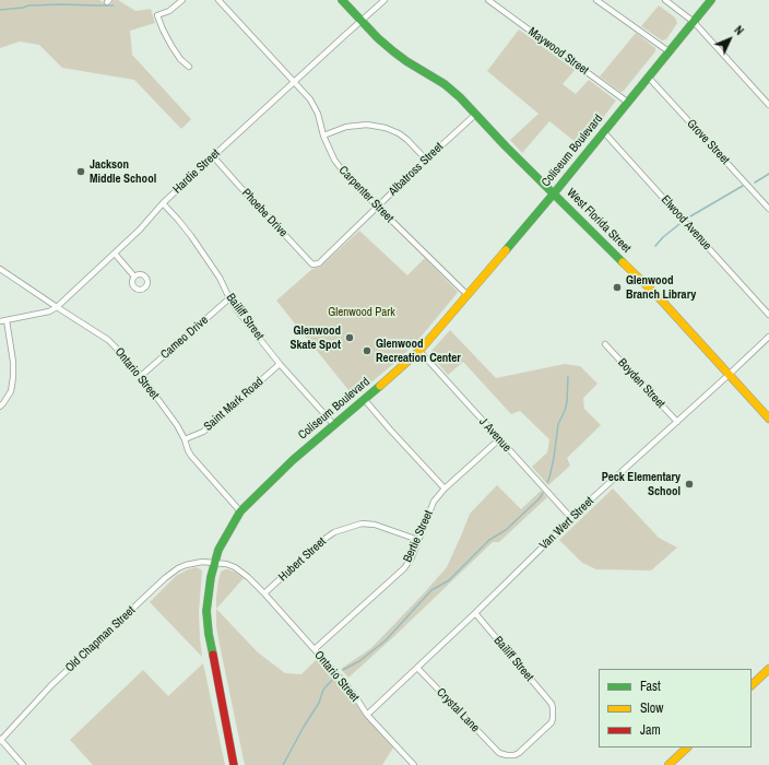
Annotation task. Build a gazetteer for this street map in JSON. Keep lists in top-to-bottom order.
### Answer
{
  "streets": {
    "main road": ["Coliseum Boulevard", "West Florida Street"],
    "street": [
      "Maywood Street",
      "Grove Street",
      "Albatross Street",
      "Hardie Street",
      "Carpenter Street",
      "Phoebe Drive",
      "Elwood Avenue",
      "Bailiff Street",
      "Cameo Drive",
      "Ontario Street",
      "Boyden Street",
      "Saint Mark Road",
      "J Avenue",
      "Van Wert Street",
      "Bertie Street",
      "Hubert Street",
      "Old Chapman Street",
      "Crystal Lane"
    ]
  },
  "crossings": [
    ["Maywood Street", "Coliseum Boulevard"],
    ["Grove Street", "Coliseum Boulevard"],
    ["Coliseum Boulevard", "Carpenter Street"],
    ["Coliseum Boulevard", "West Florida Street"],
    ["Coliseum Boulevard", "Elwood Avenue"],
    ["Coliseum Boulevard", "Bailiff Street"],
    ["Coliseum Boulevard", "Ontario Street"],
    ["Coliseum Boulevard", "J Avenue"],
    ["Coliseum Boulevard", "Old Chapman Street"],
    ["Albatross Street", "Carpenter Street"],
    ["Albatross Street", "Phoebe Drive"],
    ["Albatross Street", "West Florida Street"],
    ["Hardie Street", "Carpenter Street"],
    ["Hardie Street", "Phoebe Drive"],
    ["Hardie Street", "West Florida Street"],
    ["Hardie Street", "Bailiff Street"],
    ["Hardie Street", "Ontario Street"],
    ["West Florida Street", "Van Wert Street"],
    ["Bailiff Street", "Cameo Drive"],
    ["Bailiff Street", "Saint Mark Road"],
    ["Bailiff Street", "Van Wert Street"],
    ["Bailiff Street", "Crystal Lane"],
    ["Cameo Drive", "Ontario Street"],
    ["Ontario Street", "Saint Mark Road"],
    ["Ontario Street", "Van Wert Street"],
    ["Ontario Street", "Bertie Street"],
    ["Ontario Street", "Hubert Street"],
    ["Ontario Street", "Old Chapman Street"],
    ["Boyden Street", "Van Wert Street"],
    ["J Avenue", "Van Wert Street"],
    ["J Avenue", "Bertie Street"],
    ["Van Wert Street", "Crystal Lane"],
    ["Bertie Street", "Hubert Street"]
  ],
  "parks": ["Glenwood Park"],
  "places": [
    "Jackson Middle School",
    "Glenwood Branch Library",
    "Glenwood Skate Spot",
    "Glenwood Recreation Center",
    "Peck Elementary School"
  ],
  "legend": ["Fast", "Slow", "Jam"],
  "north": "top right"
}
